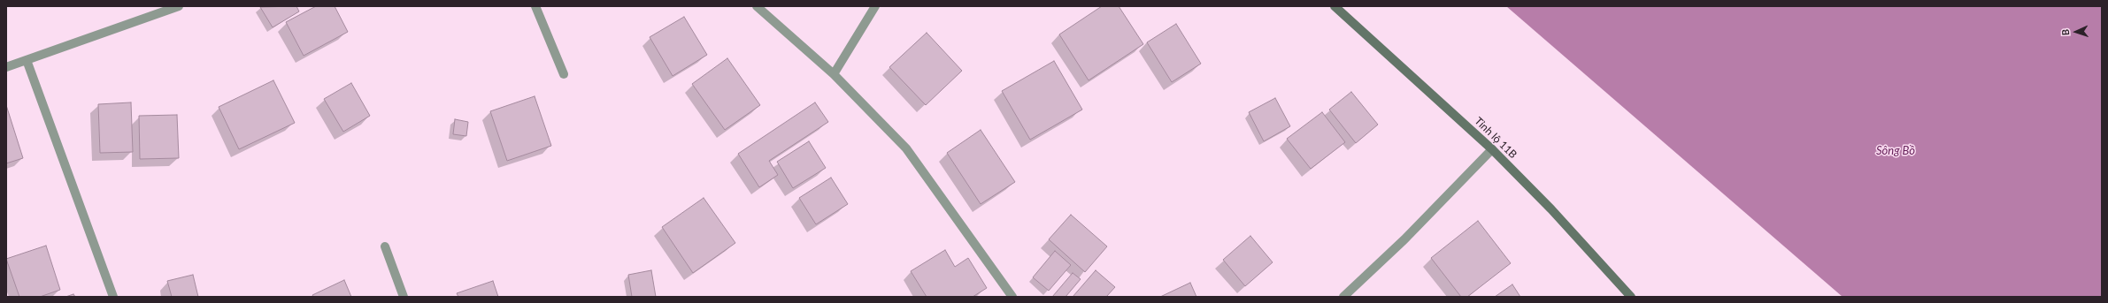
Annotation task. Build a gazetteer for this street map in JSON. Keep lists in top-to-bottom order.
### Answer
{
  "streets": {
    "main road": ["Tỉnh lộ 11B"]
  },
  "water": ["Sông Bồ"],
  "north": "left"
}
